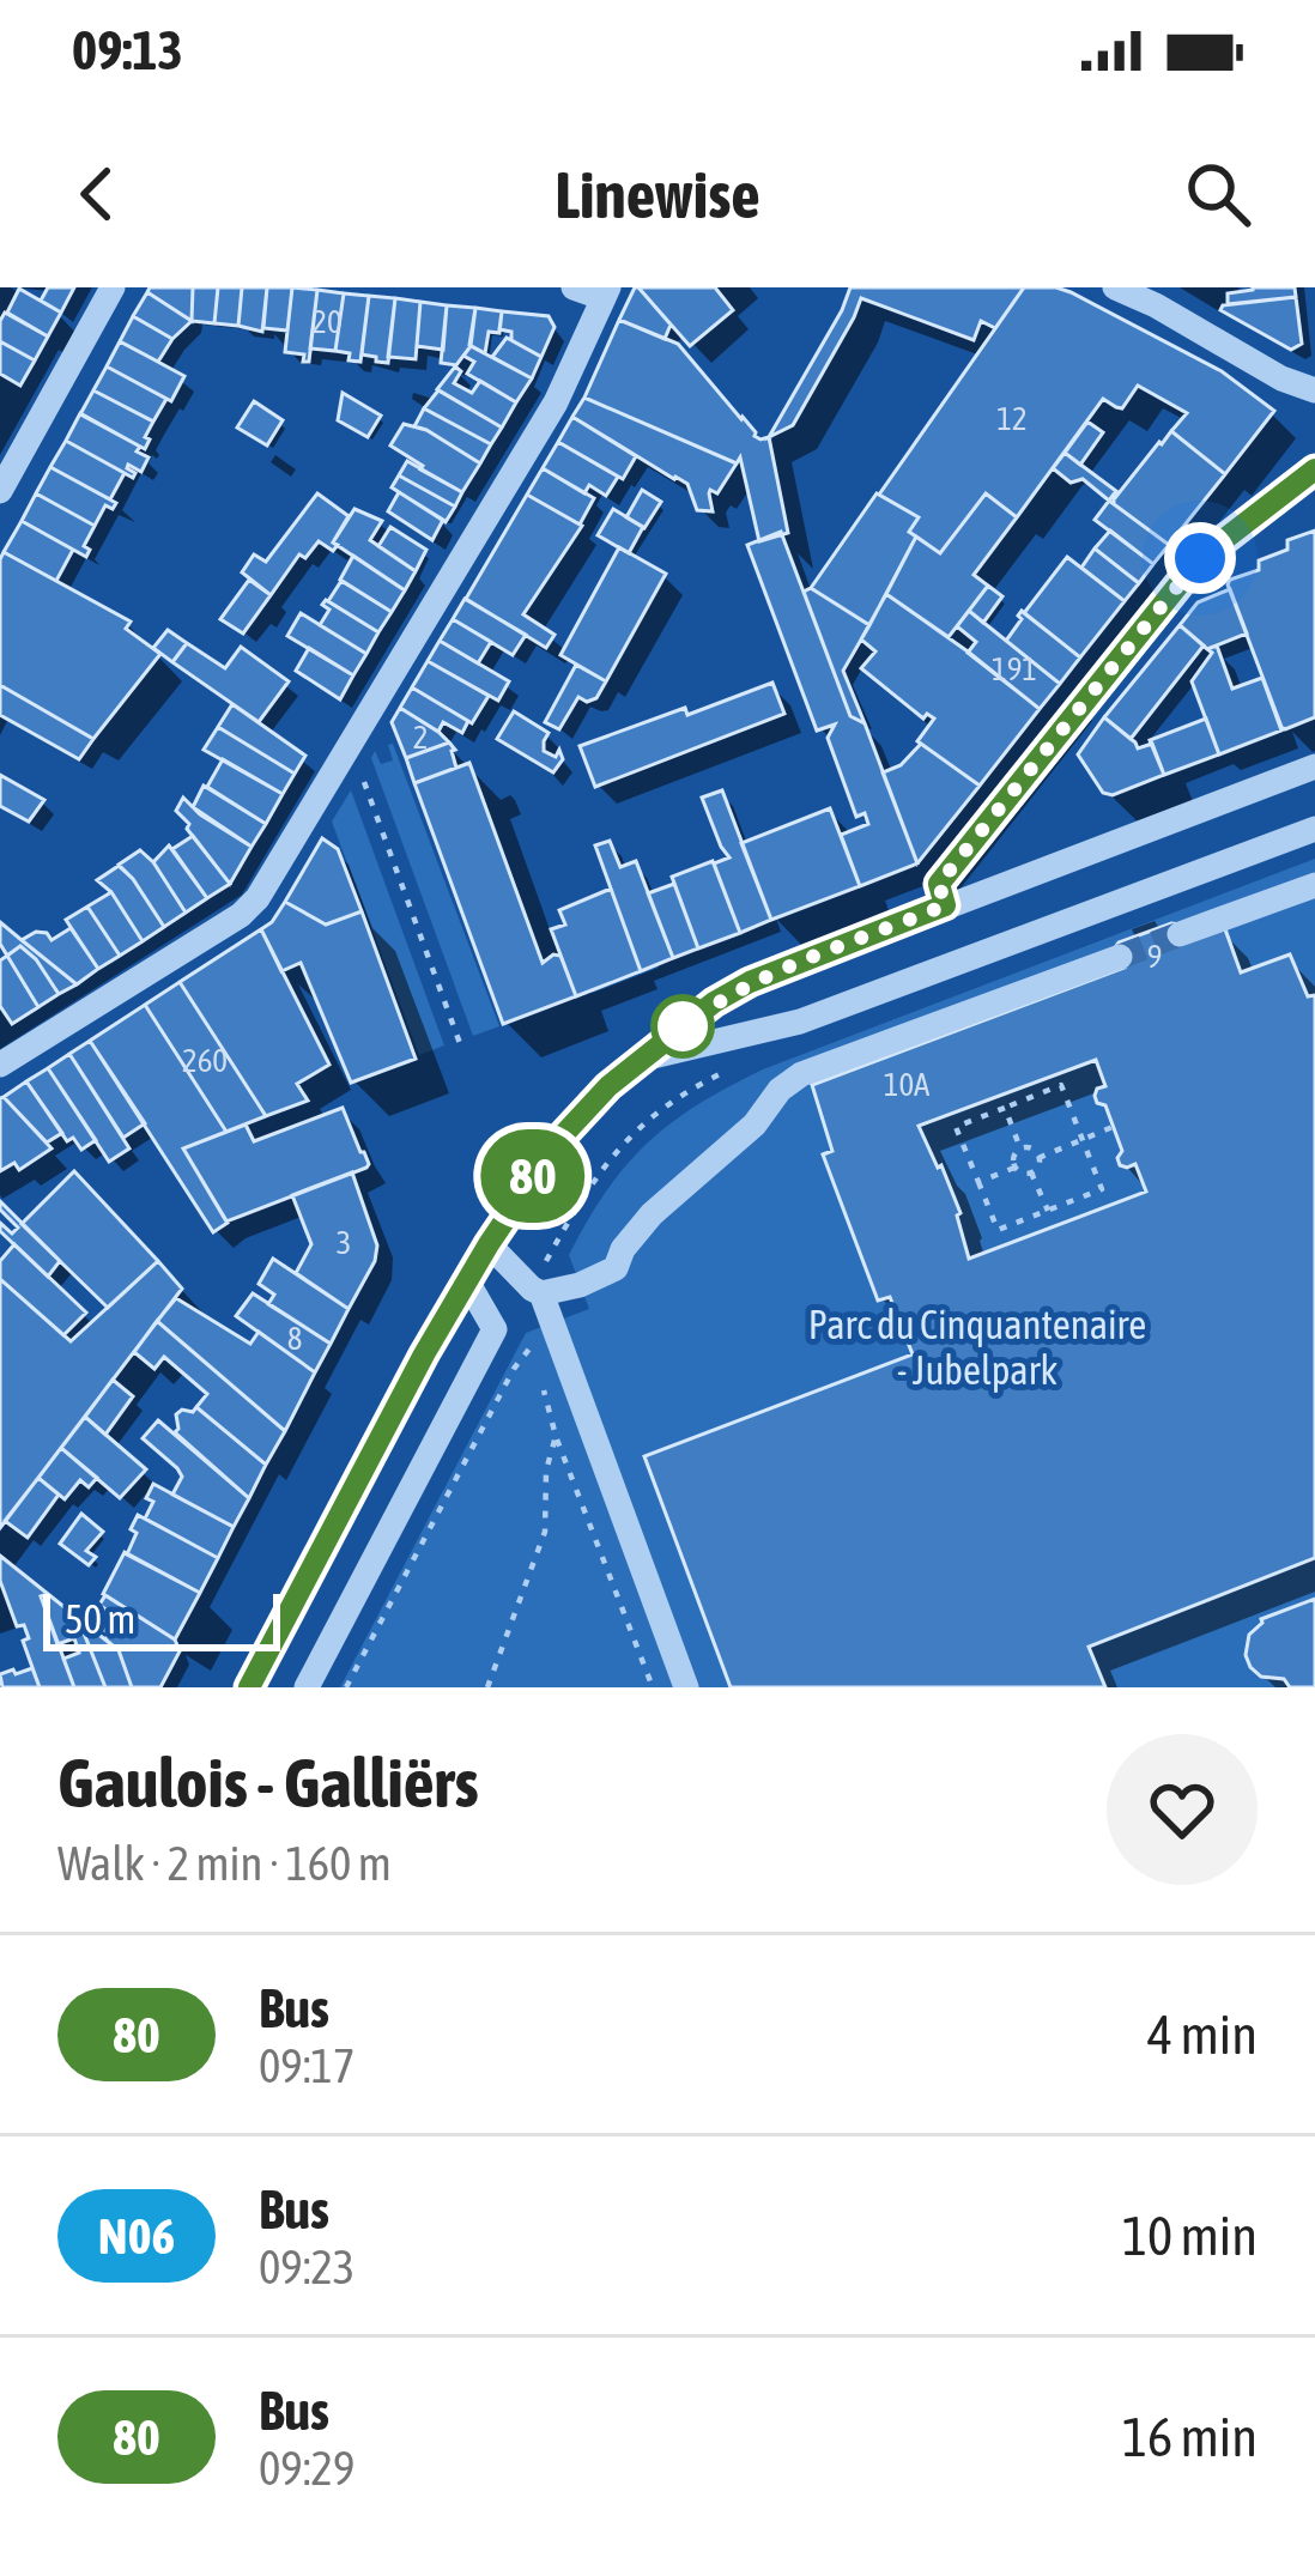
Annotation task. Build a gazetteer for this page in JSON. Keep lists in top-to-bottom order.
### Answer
{
  "parks": ["Parc du Cinquantenaire - Jubelpark"],
  "lines": ["bus line 80"],
  "house_numbers": [
    "20",
    "12",
    "191",
    "2",
    "9",
    "260",
    "10A",
    "3",
    "8"
  ],
  "scale_bar": "50 m",
  "page": {
    "status": "09:13",
    "header": "Linewise",
    "on_map": "80",
    "scale": "50 m",
    "heading": ["Gaulois - Galliërs", "Walk · 2 min · 160 m"],
    "list": [
      {
        "mark": "80",
        "name": "Bus",
        "note": "09:17",
        "value": "4 min"
      },
      {
        "mark": "N06",
        "name": "Bus",
        "note": "09:23",
        "value": "10 min"
      },
      {
        "mark": "80",
        "name": "Bus",
        "note": "09:29",
        "value": "16 min"
      }
    ]
  }
}
